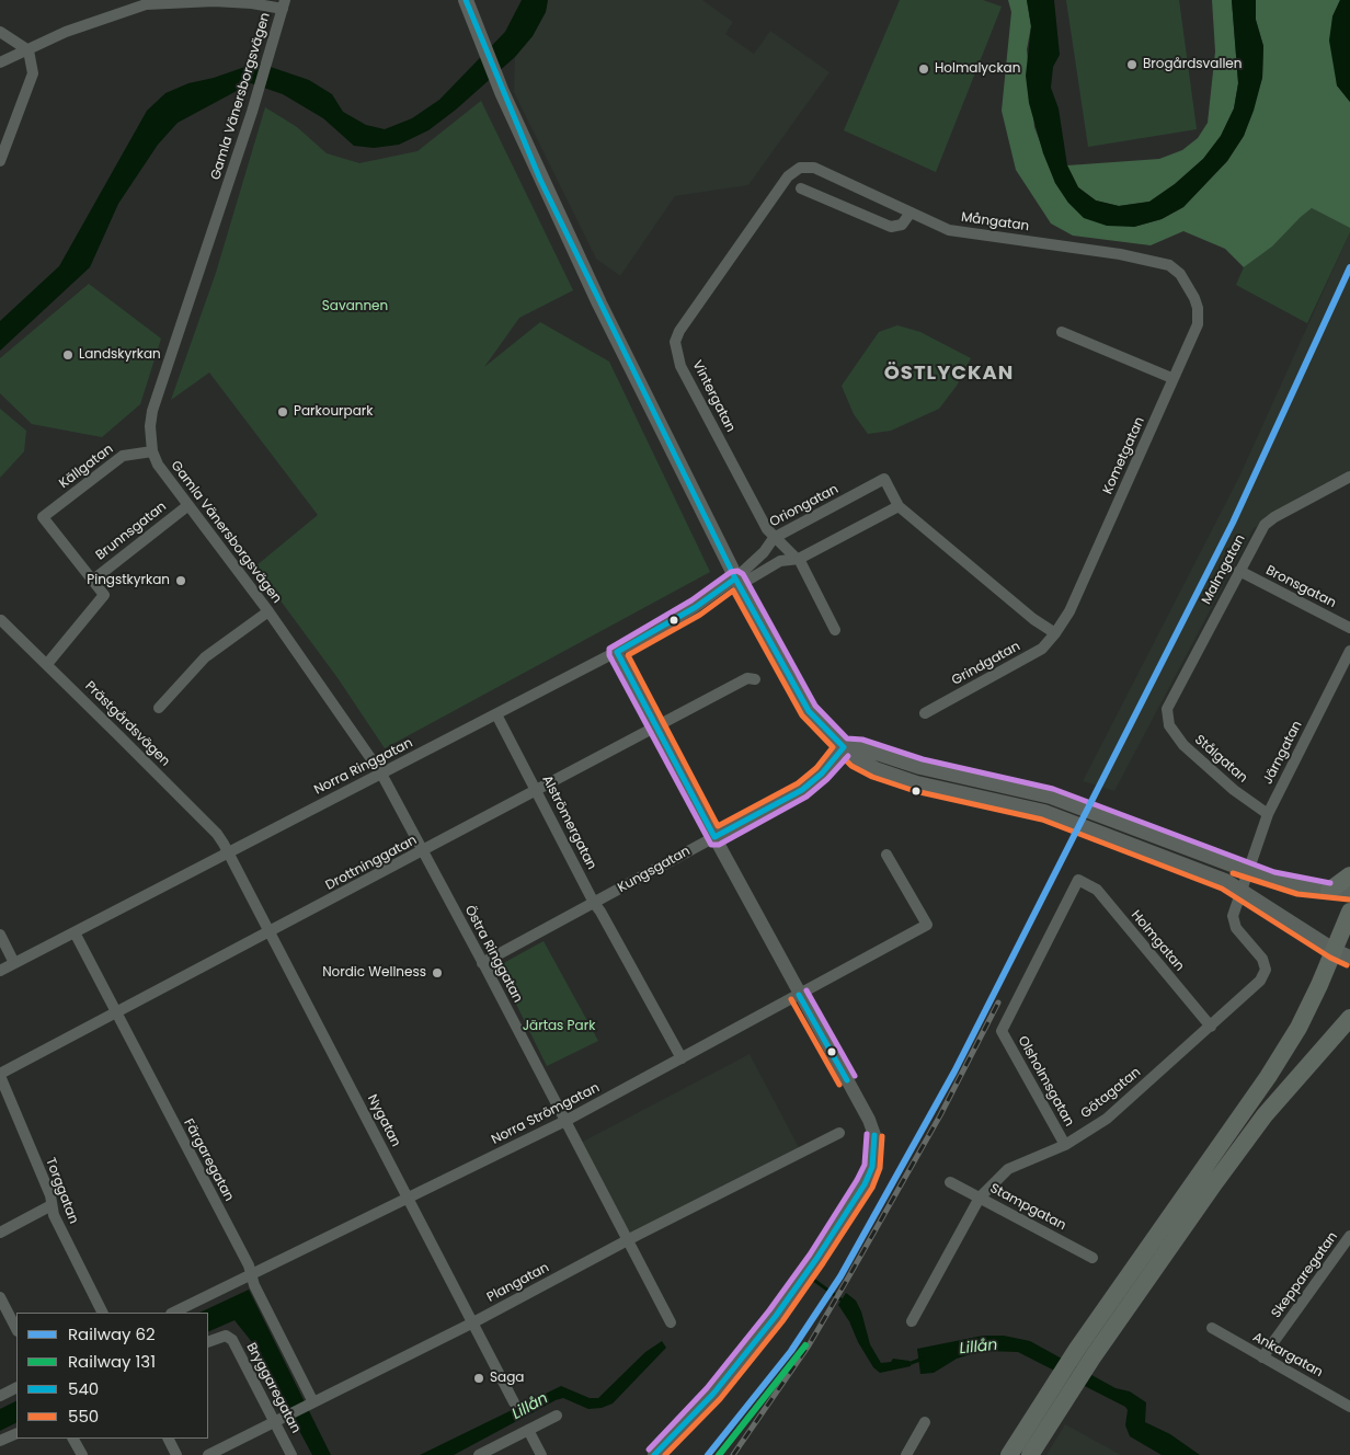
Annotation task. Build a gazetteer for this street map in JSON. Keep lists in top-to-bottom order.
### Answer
{
  "streets": {
    "street": [
      "Gamla Vänersborgsvägen",
      "Mångatan",
      "Vintergatan",
      "Kometgatan",
      "Källgatan",
      "Oriongatan",
      "Brunnsgatan",
      "Malmgatan",
      "Bronsgatan",
      "Grindgatan",
      "Prästgårdsvägen",
      "Järngatan",
      "Stålgatan",
      "Norra Ringgatan",
      "Alströmergatan",
      "Drottninggatan",
      "Kungsgatan",
      "Holmgatan",
      "Östra Ringgatan",
      "Olsholmsgatan",
      "Götagatan",
      "Norra Strömgatan",
      "Nygatan",
      "Färgaregatan",
      "Torggatan",
      "Stampgatan",
      "Skepparegatan",
      "Plangatan",
      "Ankargatan",
      "Bryggaregatan"
    ]
  },
  "crossings": [
    ["Gamla Vänersborgsvägen", "Källgatan"],
    ["Gamla Vänersborgsvägen", "Brunnsgatan"],
    ["Gamla Vänersborgsvägen", "Norra Ringgatan"],
    ["Gamla Vänersborgsvägen", "Östra Ringgatan"],
    ["Mångatan", "Vintergatan"],
    ["Mångatan", "Kometgatan"],
    ["Vintergatan", "Oriongatan"],
    ["Kometgatan", "Oriongatan"],
    ["Kometgatan", "Grindgatan"],
    ["Källgatan", "Brunnsgatan"],
    ["Oriongatan", "Grindgatan"],
    ["Oriongatan", "Norra Ringgatan"],
    ["Malmgatan", "Bronsgatan"],
    ["Malmgatan", "Stålgatan"],
    ["Prästgårdsvägen", "Norra Ringgatan"],
    ["Prästgårdsvägen", "Nygatan"],
    ["Järngatan", "Stålgatan"],
    ["Järngatan", "Götagatan"],
    ["Norra Ringgatan", "Alströmergatan"],
    ["Norra Ringgatan", "Östra Ringgatan"],
    ["Norra Ringgatan", "Nygatan"],
    ["Norra Ringgatan", "Färgaregatan"],
    ["Alströmergatan", "Drottninggatan"],
    ["Alströmergatan", "Kungsgatan"],
    ["Alströmergatan", "Norra Strömgatan"],
    ["Drottninggatan", "Östra Ringgatan"],
    ["Drottninggatan", "Nygatan"],
    ["Drottninggatan", "Färgaregatan"],
    ["Drottninggatan", "Torggatan"],
    ["Kungsgatan", "Östra Ringgatan"],
    ["Holmgatan", "Olsholmsgatan"],
    ["Holmgatan", "Götagatan"],
    ["Östra Ringgatan", "Norra Strömgatan"],
    ["Östra Ringgatan", "Plangatan"],
    ["Olsholmsgatan", "Götagatan"],
    ["Götagatan", "Stampgatan"],
    ["Norra Strömgatan", "Nygatan"],
    ["Norra Strömgatan", "Färgaregatan"],
    ["Nygatan", "Plangatan"],
    ["Färgaregatan", "Plangatan"],
    ["Skepparegatan", "Ankargatan"],
    ["Plangatan", "Bryggaregatan"]
  ],
  "districts": ["ÖSTLYCKAN"],
  "water": ["Lillån"],
  "parks": ["Savannen", "Järtas Park"],
  "places": [
    "Brogårdsvallen",
    "Holmalyckan",
    "Landskyrkan",
    "Parkourpark",
    "Pingstkyrkan",
    "Nordic Wellness",
    "Saga"
  ],
  "lines": [
    "transit line 540",
    "rail line 62",
    "transit line 550",
    "rail line 131"
  ],
  "legend": [
    "Railway 62",
    "Railway 131",
    "540",
    "550"
  ]
}
